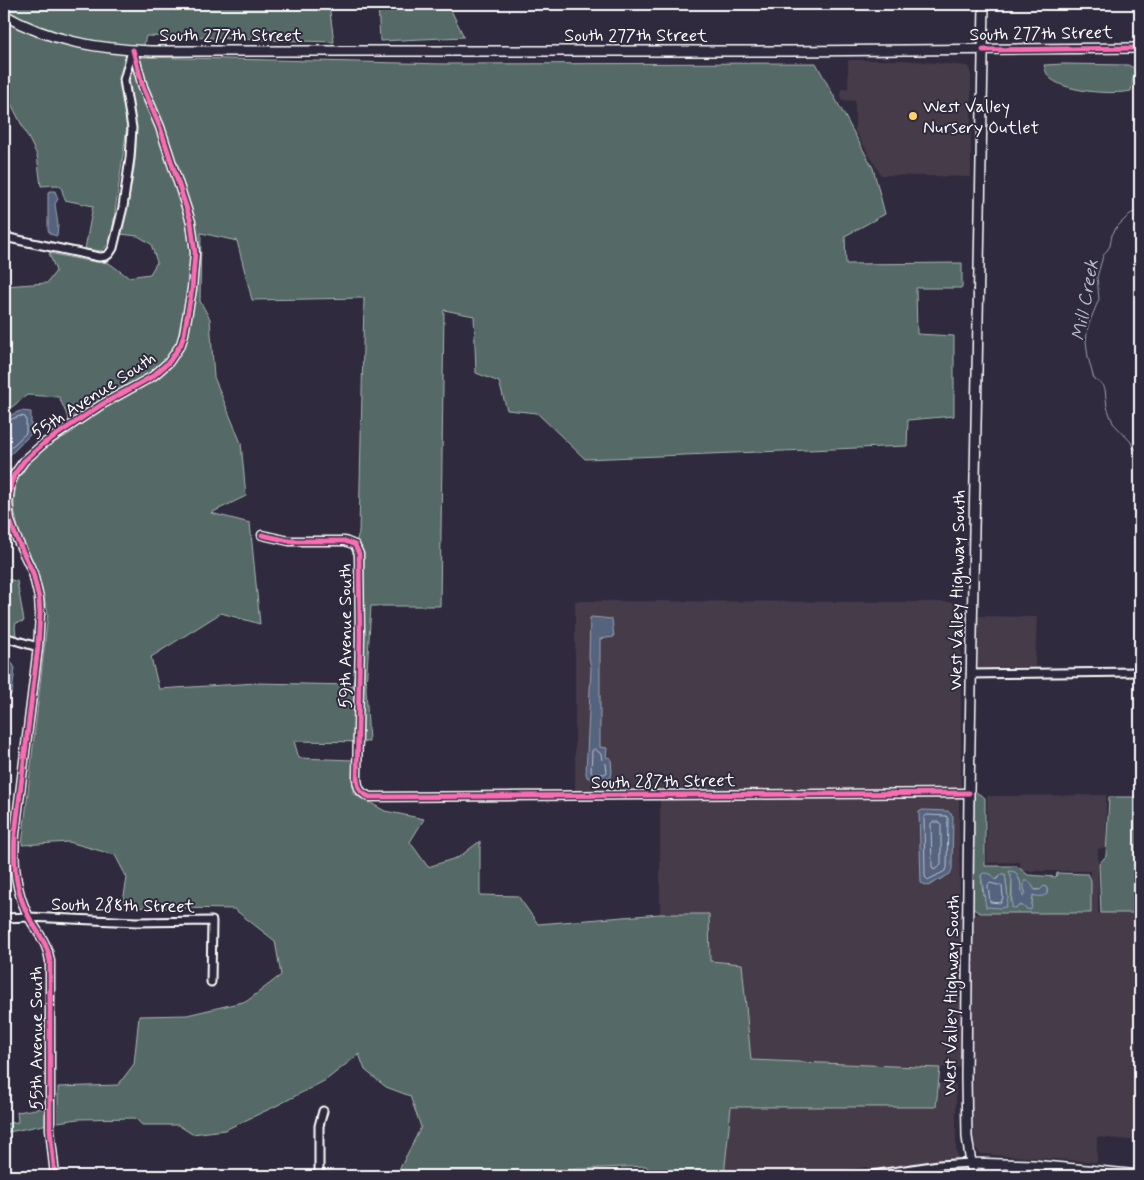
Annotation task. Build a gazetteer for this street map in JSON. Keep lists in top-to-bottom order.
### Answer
{
  "streets": {
    "main road": ["South 277th Street", "West Valley Highway South"],
    "street": [
      "55th Avenue South",
      "59th Avenue South",
      "South 287th Street",
      "South 288th Street"
    ]
  },
  "crossings": [
    ["South 277th Street", "55th Avenue South"],
    ["South 277th Street", "West Valley Highway South"],
    ["55th Avenue South", "South 288th Street"],
    ["West Valley Highway South", "South 287th Street"],
    ["59th Avenue South", "South 287th Street"]
  ],
  "water": ["Mill Creek"],
  "places": ["West Valley Nursery Outlet"]
}
